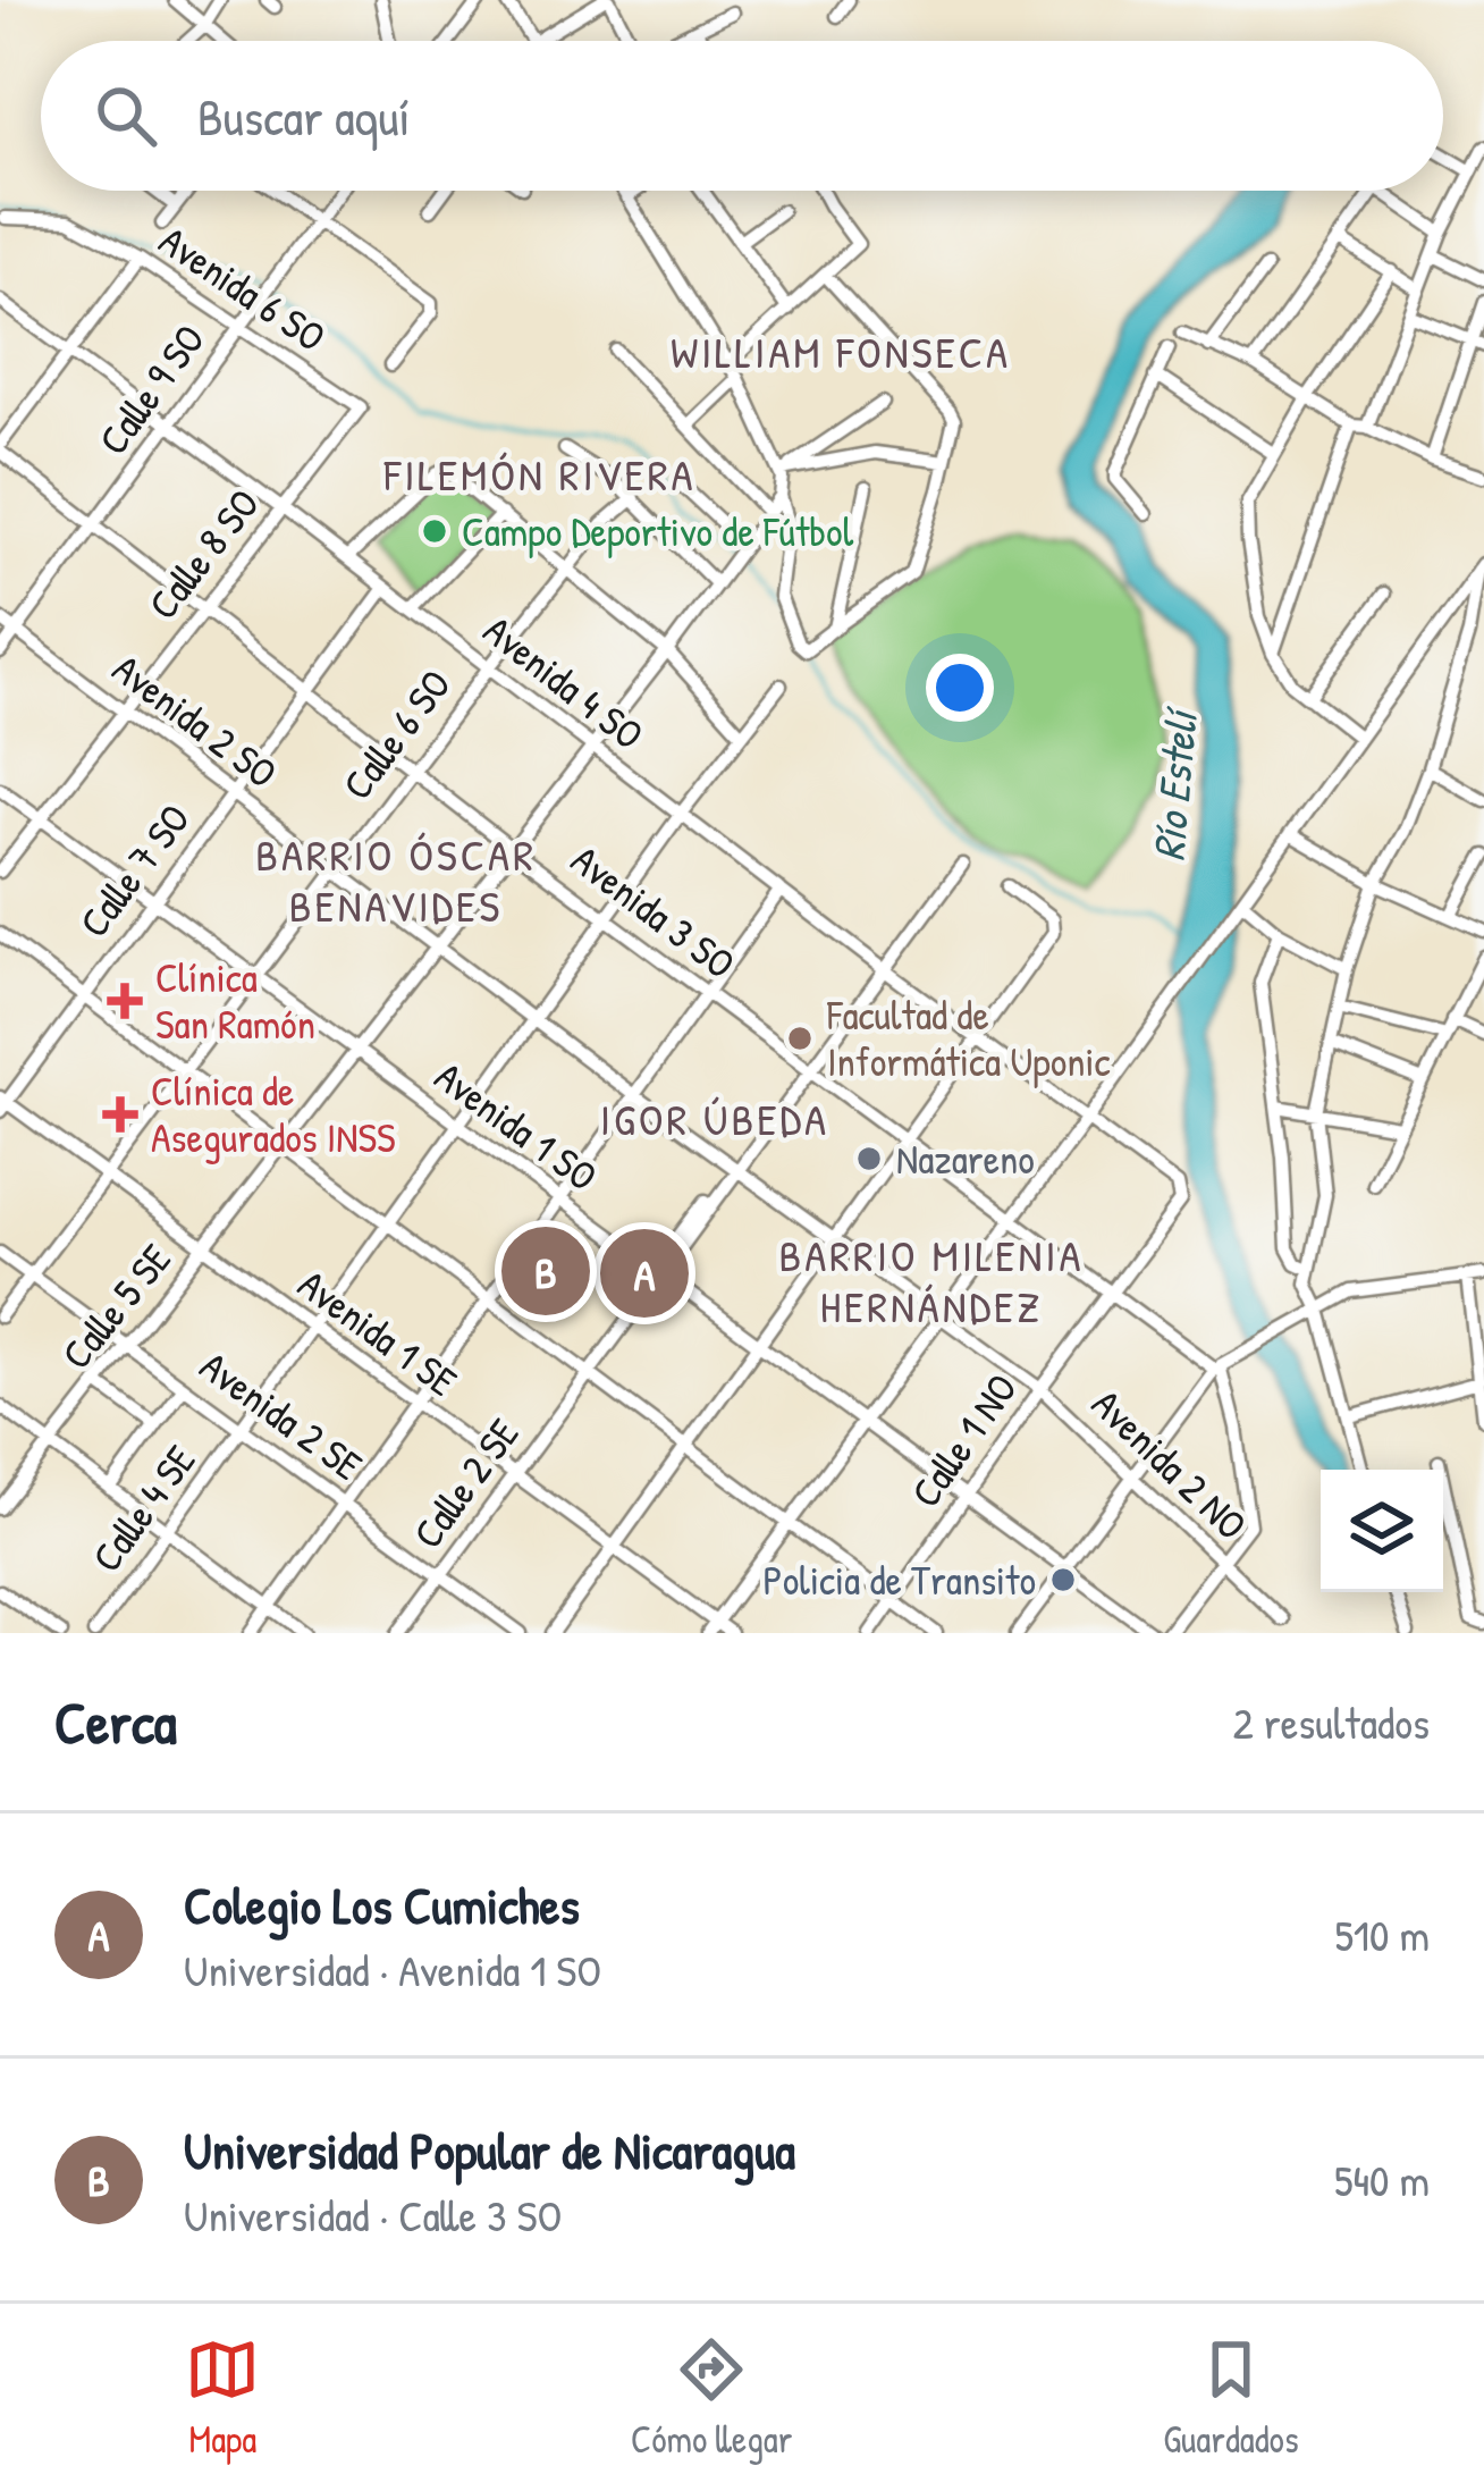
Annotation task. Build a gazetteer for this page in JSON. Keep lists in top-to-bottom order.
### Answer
{
  "streets": {
    "street": [
      "Avenida 6 SO",
      "Calle 9 SO",
      "Calle 8 SO",
      "Avenida 4 SO",
      "Avenida 2 SO",
      "Calle 6 SO",
      "Calle 7 SO",
      "Avenida 3 SO",
      "Avenida 1 SO",
      "Calle 5 SE",
      "Avenida 1 SE",
      "Avenida 2 SE",
      "Calle 1 NO",
      "Avenida 2 NO",
      "Calle 2 SE",
      "Calle 4 SE"
    ]
  },
  "crossings": [
    ["Avenida 6 SO", "Calle 9 SO"],
    ["Avenida 6 SO", "Calle 8 SO"],
    ["Calle 9 SO", "Avenida 4 SO"],
    ["Calle 9 SO", "Avenida 2 SO"],
    ["Calle 9 SO", "Avenida 3 SO"],
    ["Calle 8 SO", "Avenida 4 SO"],
    ["Calle 8 SO", "Avenida 2 SO"],
    ["Calle 8 SO", "Avenida 3 SO"],
    ["Calle 8 SO", "Avenida 1 SO"],
    ["Avenida 4 SO", "Calle 6 SO"],
    ["Avenida 4 SO", "Calle 7 SO"],
    ["Avenida 4 SO", "Calle 5 SE"],
    ["Avenida 4 SO", "Calle 1 NO"],
    ["Avenida 4 SO", "Calle 2 SE"],
    ["Avenida 4 SO", "Calle 4 SE"],
    ["Avenida 2 SO", "Calle 6 SO"],
    ["Avenida 2 SO", "Calle 7 SO"],
    ["Avenida 2 SO", "Calle 5 SE"],
    ["Avenida 2 SO", "Avenida 2 NO"],
    ["Avenida 2 SO", "Calle 2 SE"],
    ["Avenida 2 SO", "Calle 4 SE"],
    ["Calle 6 SO", "Avenida 3 SO"],
    ["Calle 6 SO", "Avenida 1 SO"],
    ["Calle 6 SO", "Avenida 1 SE"],
    ["Calle 6 SO", "Avenida 2 SE"],
    ["Calle 7 SO", "Avenida 3 SO"],
    ["Calle 7 SO", "Avenida 1 SO"],
    ["Calle 7 SO", "Avenida 1 SE"],
    ["Avenida 3 SO", "Calle 5 SE"],
    ["Avenida 3 SO", "Calle 1 NO"],
    ["Avenida 3 SO", "Calle 2 SE"],
    ["Avenida 3 SO", "Calle 4 SE"],
    ["Avenida 1 SO", "Calle 5 SE"],
    ["Avenida 1 SO", "Calle 1 NO"],
    ["Avenida 1 SO", "Calle 2 SE"],
    ["Avenida 1 SO", "Calle 4 SE"],
    ["Calle 5 SE", "Avenida 1 SE"],
    ["Calle 5 SE", "Avenida 2 SE"],
    ["Avenida 1 SE", "Calle 2 SE"],
    ["Avenida 1 SE", "Calle 4 SE"],
    ["Avenida 2 SE", "Calle 2 SE"],
    ["Avenida 2 SE", "Calle 4 SE"],
    ["Calle 1 NO", "Avenida 2 NO"]
  ],
  "districts": [
    "WILLIAM FONSECA",
    "FILEMÓN RIVERA",
    "BARRIO ÓSCAR BENAVIDES",
    "IGOR ÚBEDA",
    "BARRIO MILENIA HERNÁNDEZ"
  ],
  "water": ["Río Estelí"],
  "places": {
    "other": [
      "Campo Deportivo de Fútbol",
      "Facultad de Informática Uponic",
      "Nazareno",
      "Policia de Transito"
    ],
    "health": ["Clínica San Ramón", "Clínica de Asegurados INSS"]
  },
  "page": {
    "search": "Buscar aquí",
    "pins": ["B", "A"],
    "heading": ["Cerca", "2 resultados"],
    "list": [
      {
        "mark": "A",
        "name": "Colegio Los Cumiches",
        "note": "Universidad · Avenida 1 SO",
        "value": "510 m"
      },
      {
        "mark": "B",
        "name": "Universidad Popular de Nicaragua",
        "note": "Universidad · Calle 3 SO",
        "value": "540 m"
      }
    ],
    "nav": ["Mapa", "Cómo llegar", "Guardados"]
  }
}
